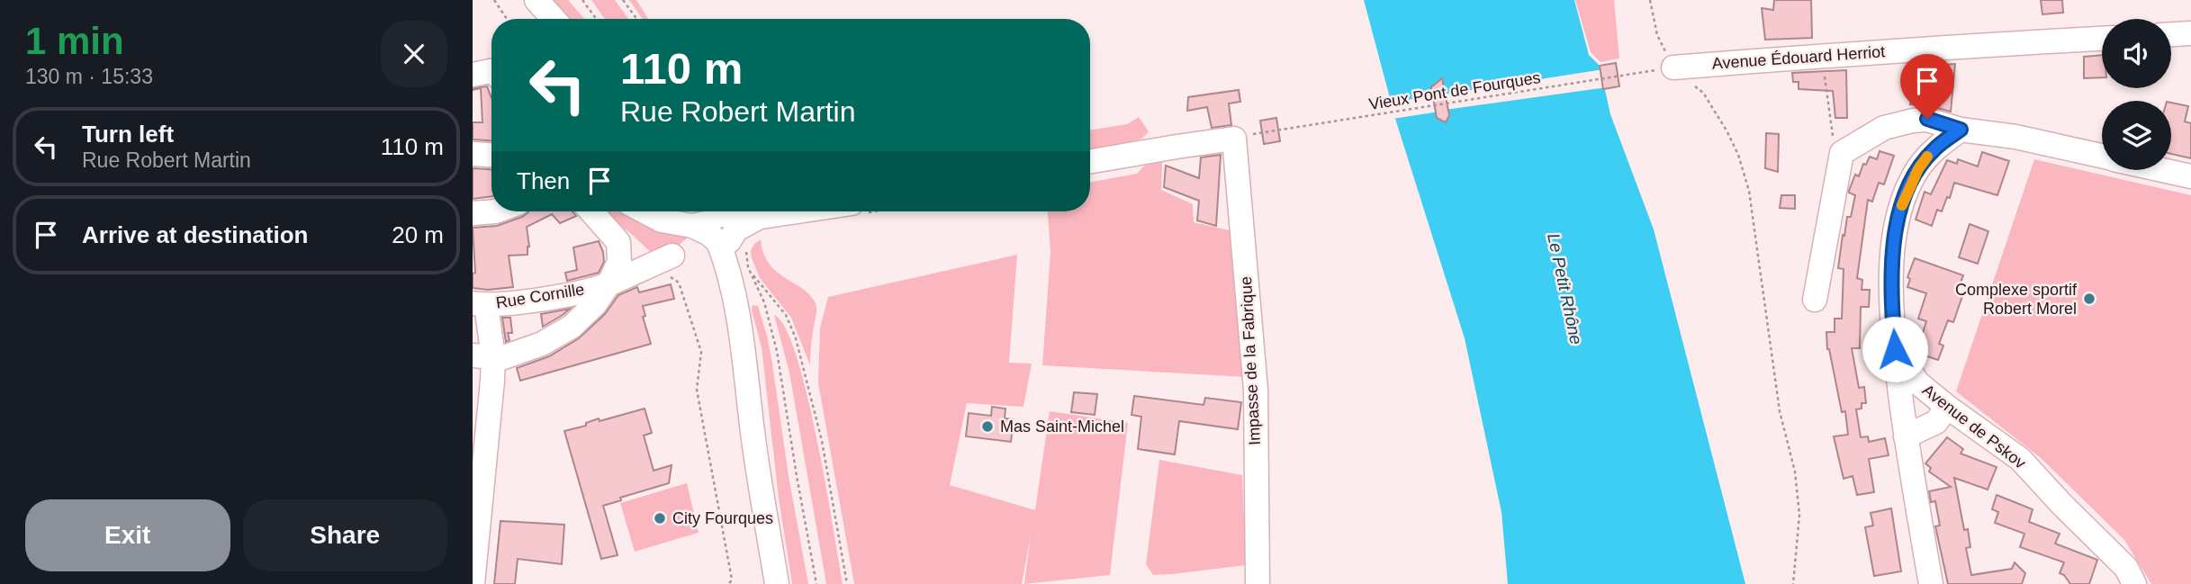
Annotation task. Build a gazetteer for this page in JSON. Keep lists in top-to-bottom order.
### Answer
{
  "streets": {
    "street": [
      "Avenue Édouard Herriot",
      "Rue Cornille",
      "Impasse de la Fabrique",
      "Avenue de Pskov"
    ],
    "path": ["Vieux Pont de Fourques"]
  },
  "water": ["Le Petit Rhône"],
  "places": ["Complexe sportif Robert Morel", "Mas Saint-Michel", "City Fourques"],
  "page": {
    "heading": ["1 min", "130 m · 15:33"],
    "turn": ["110 m", "Rue Robert Martin"],
    "list": [
      {
        "name": "Turn left",
        "note": "Rue Robert Martin",
        "value": "110 m"
      },
      {
        "name": "Arrive at destination",
        "value": "20 m"
      }
    ],
    "then": "Then",
    "buttons": ["Exit", "Share"]
  }
}
